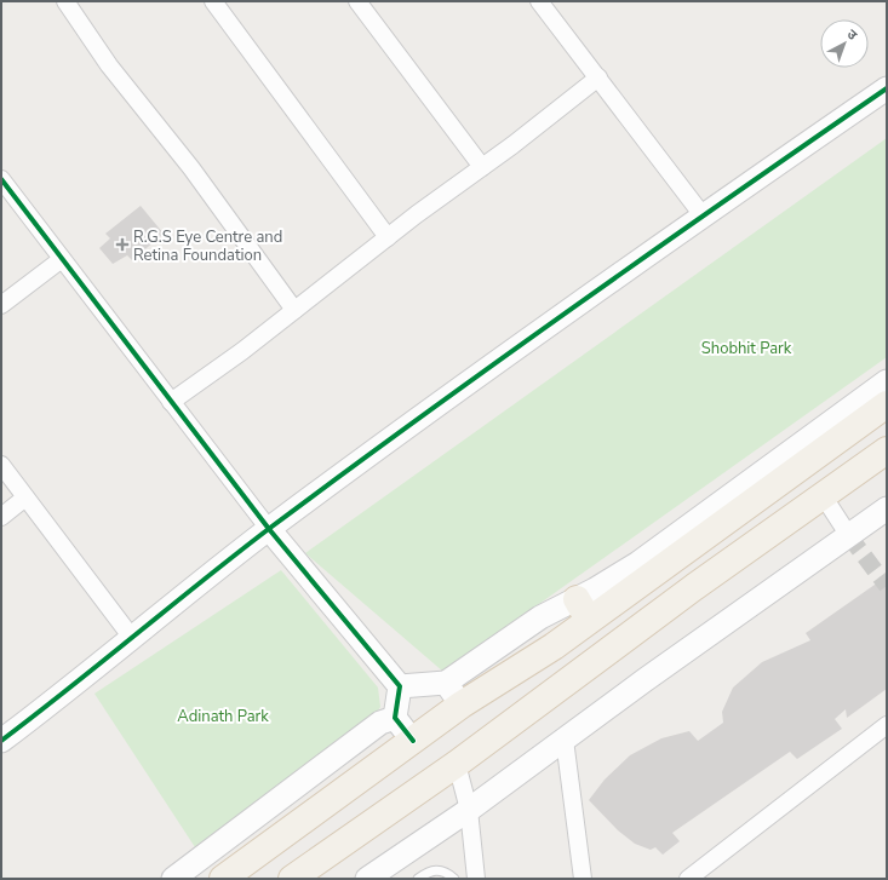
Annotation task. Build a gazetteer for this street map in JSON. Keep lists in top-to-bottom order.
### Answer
{
  "parks": ["Shobhit Park", "Adinath Park"],
  "places": {
    "health": ["R.G.S Eye Centre and Retina Foundation"]
  },
  "north": "top right"
}
